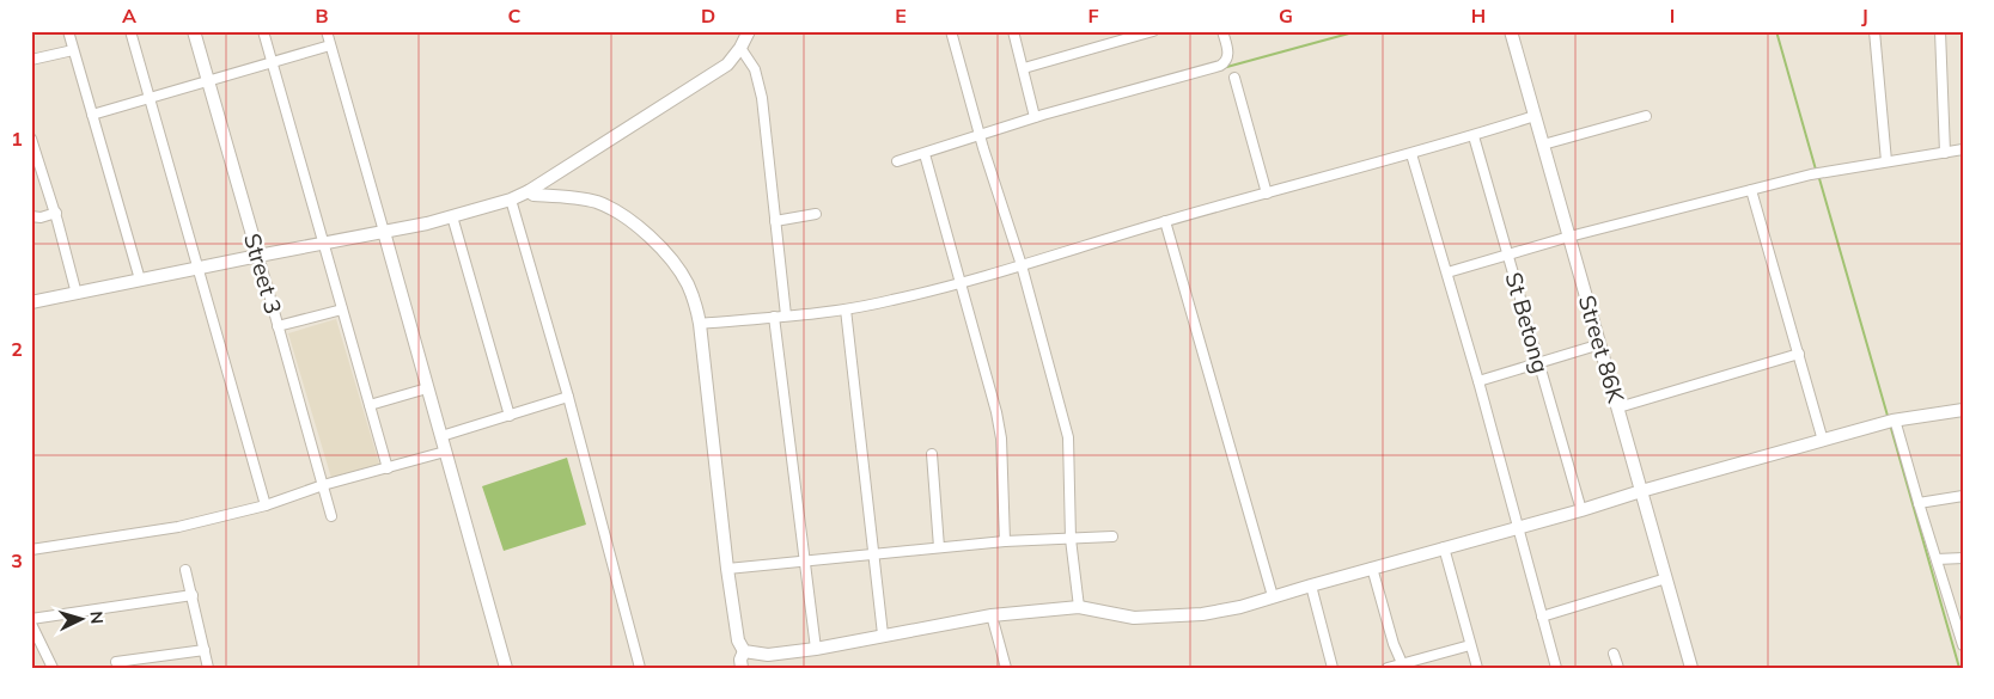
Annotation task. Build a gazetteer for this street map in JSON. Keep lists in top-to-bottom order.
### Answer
{
  "streets": {
    "street": ["Street 3", "St Betong", "Street 86K"]
  },
  "north": "right",
  "grid": {
    "columns": [
      "A",
      "B",
      "C",
      "D",
      "E",
      "F",
      "G",
      "H",
      "I",
      "J"
    ],
    "rows": ["1", "2", "3"]
  }
}
